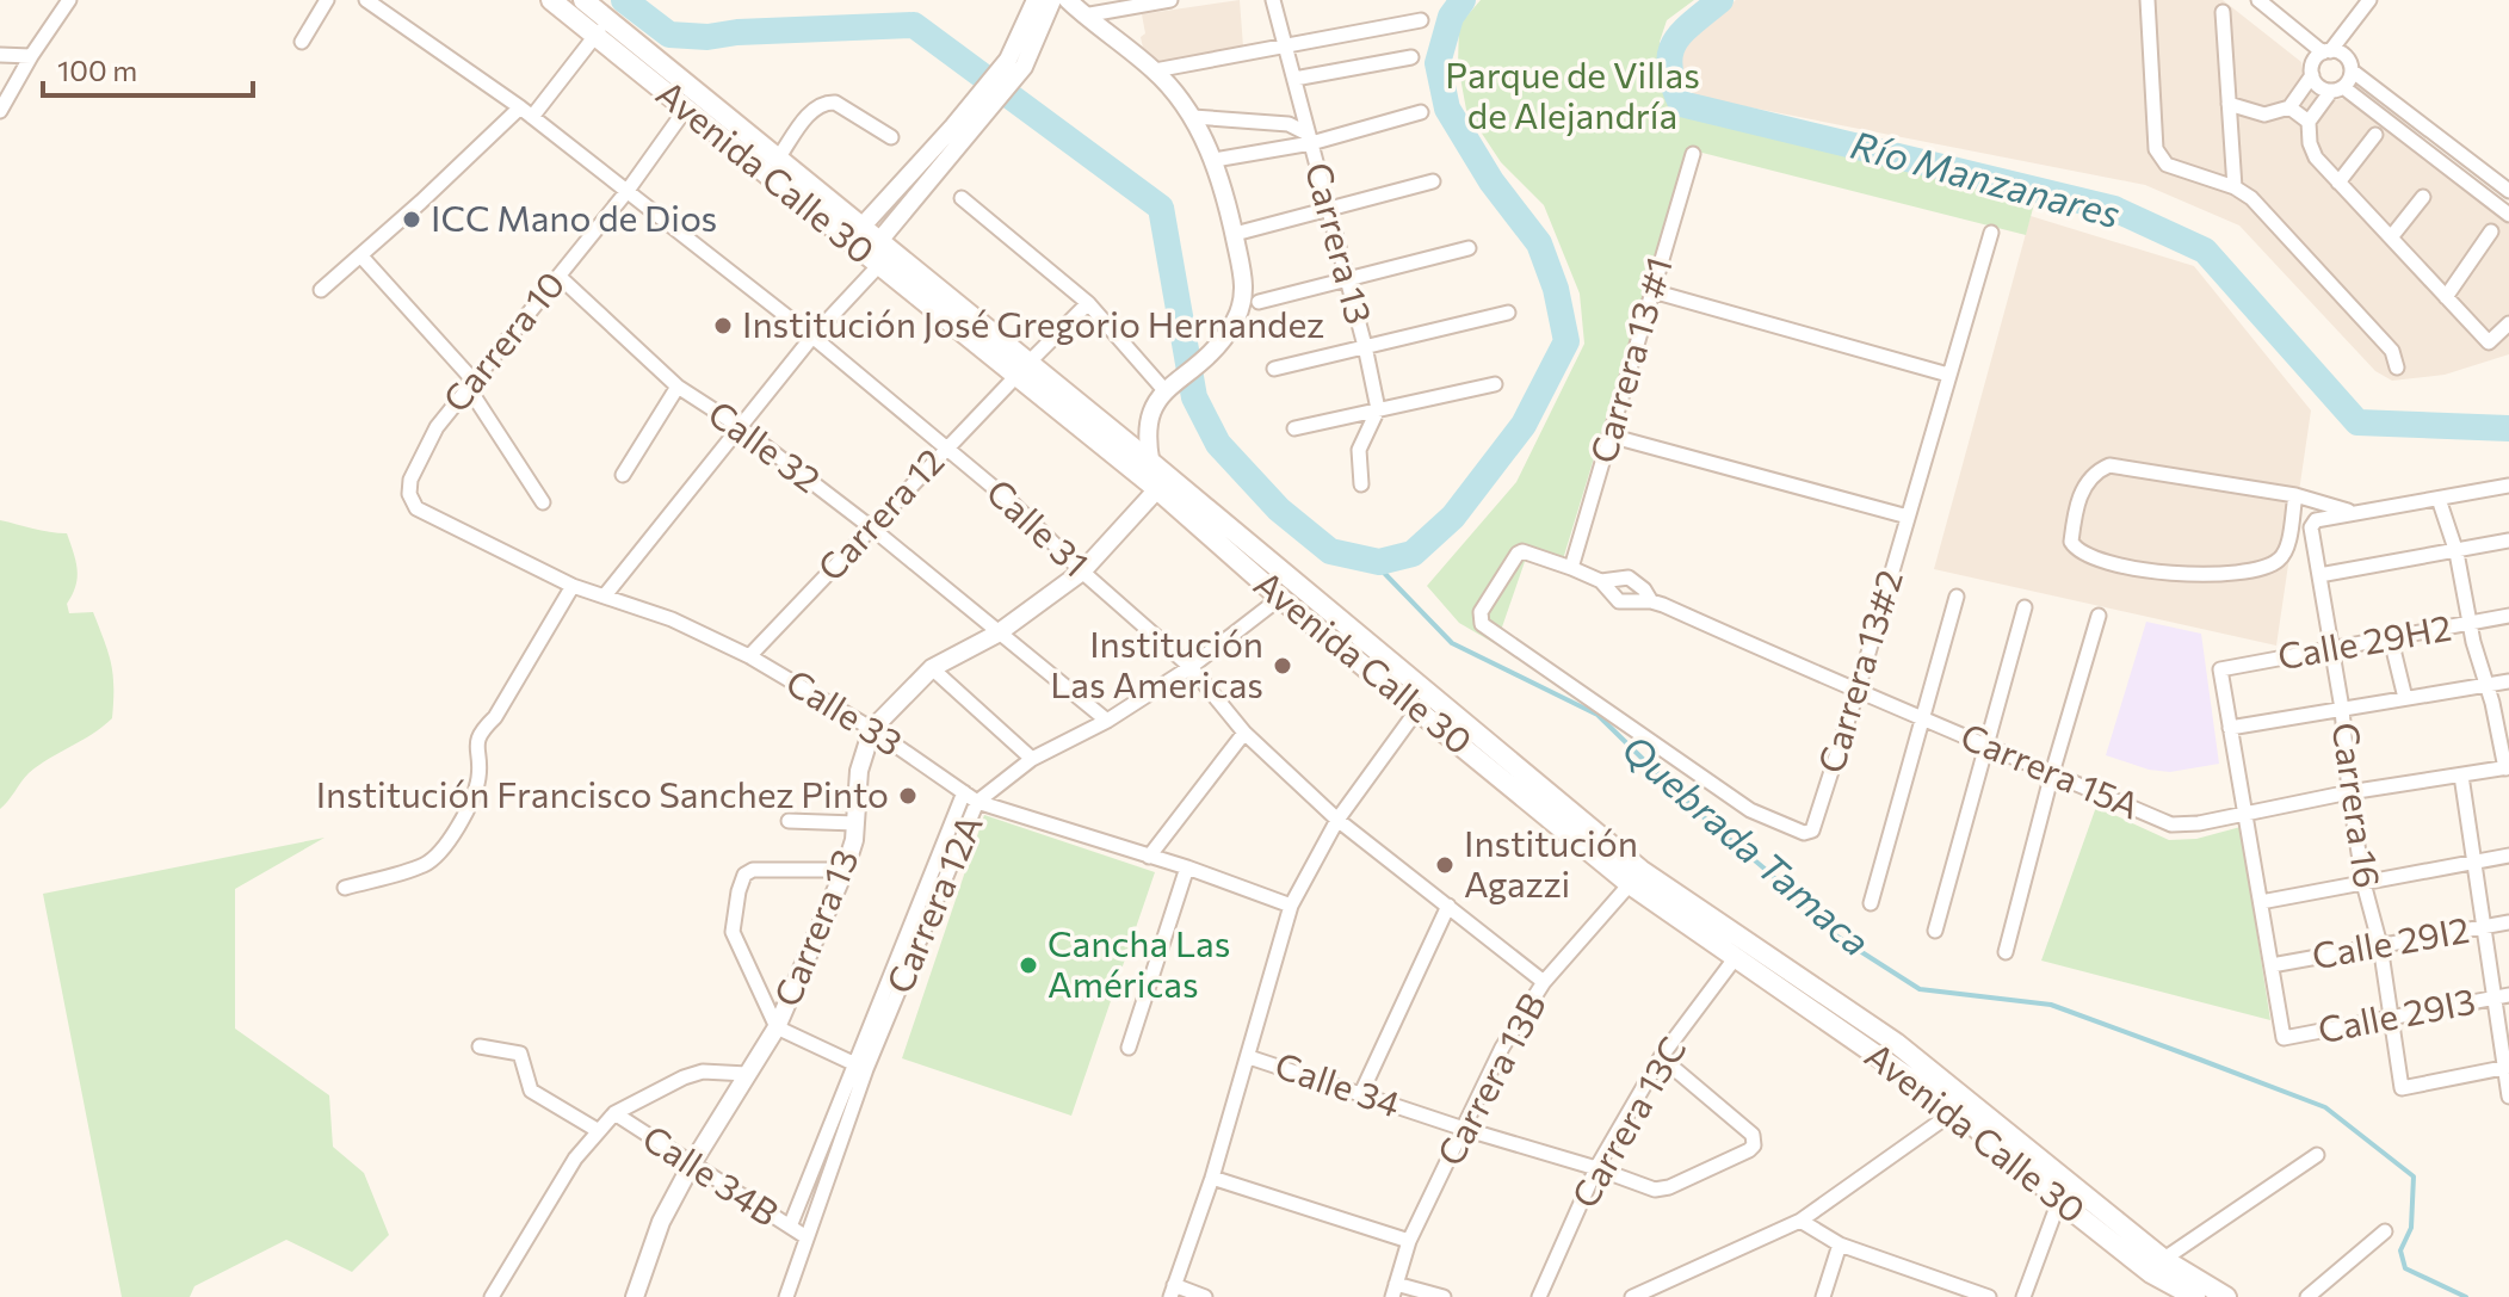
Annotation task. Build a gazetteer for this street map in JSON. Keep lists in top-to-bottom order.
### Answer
{
  "streets": {
    "main road": ["Avenida Calle 30"],
    "street": [
      "Carrera 13",
      "Carrera 10",
      "Carrera 13 #1",
      "Calle 32",
      "Carrera 12",
      "Calle 31",
      "Calle 29H2",
      "Carrera 13#2",
      "Calle 33",
      "Carrera 15A",
      "Carrera 16",
      "Carrera 12A",
      "Calle 29I2",
      "Calle 29I3",
      "Carrera 13B",
      "Calle 34",
      "Carrera 13C",
      "Calle 34B"
    ]
  },
  "crossings": [
    ["Avenida Calle 30", "Carrera 13"],
    ["Avenida Calle 30", "Carrera 10"],
    ["Avenida Calle 30", "Carrera 12"],
    ["Avenida Calle 30", "Carrera 12A"],
    ["Avenida Calle 30", "Carrera 13B"],
    ["Avenida Calle 30", "Carrera 13C"],
    ["Carrera 13", "Calle 32"],
    ["Carrera 13", "Calle 31"],
    ["Carrera 13", "Calle 33"],
    ["Carrera 13", "Calle 34B"],
    ["Carrera 10", "Calle 32"],
    ["Carrera 10", "Calle 31"],
    ["Carrera 10", "Calle 33"],
    ["Carrera 13 #1", "Carrera 13#2"],
    ["Calle 32", "Carrera 12"],
    ["Calle 32", "Carrera 12A"],
    ["Carrera 12", "Calle 31"],
    ["Carrera 12", "Calle 33"],
    ["Calle 31", "Carrera 12A"],
    ["Calle 31", "Carrera 13B"],
    ["Calle 29H2", "Carrera 16"],
    ["Carrera 13#2", "Carrera 15A"],
    ["Calle 33", "Carrera 12A"],
    ["Carrera 15A", "Carrera 16"],
    ["Carrera 16", "Calle 29I2"],
    ["Carrera 16", "Calle 29I3"],
    ["Carrera 12A", "Calle 34B"],
    ["Calle 29I2", "Calle 29I3"],
    ["Carrera 13B", "Calle 34"],
    ["Calle 34", "Carrera 13C"]
  ],
  "water": ["Río Manzanares", "Quebrada Tamaca"],
  "parks": ["Parque de Villas de Alejandría"],
  "places": [
    "ICC Mano de Dios",
    "Institución José Gregorio Hernandez",
    "Institución Las Americas",
    "Institución Francisco Sanchez Pinto",
    "Institución Agazzi",
    "Cancha Las Américas"
  ],
  "scale_bar": "100 m"
}
